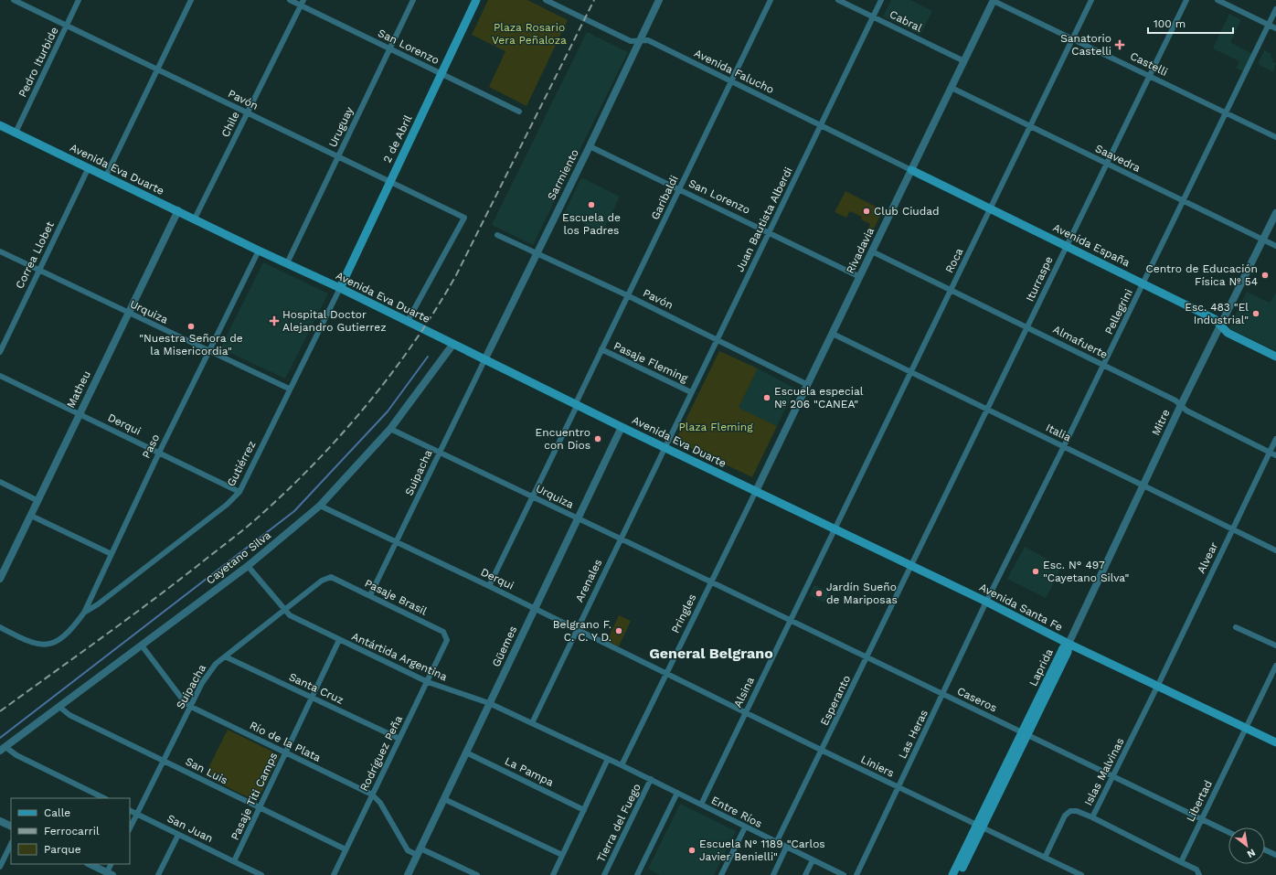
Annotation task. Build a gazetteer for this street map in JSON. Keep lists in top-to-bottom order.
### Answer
{
  "streets": {
    "main road": [
      "2 de Abril",
      "Avenida Eva Duarte",
      "Avenida España",
      "Avenida Santa Fe",
      "Laprida"
    ],
    "street": [
      "Cabral",
      "San Lorenzo",
      "Pedro Iturbide",
      "Castelli",
      "Avenida Falucho",
      "Pavón",
      "Chile",
      "Uruguay",
      "Saavedra",
      "Sarmiento",
      "Garibaldi",
      "Juan Bautista Alberdi",
      "Rivadavia",
      "Correa Llobet",
      "Roca",
      "Iturraspe",
      "Urquiza",
      "Pellegrini",
      "Almafuerte",
      "Pasaje Fleming",
      "Matheu",
      "Mitre",
      "Derqui",
      "Italia",
      "Paso",
      "Gutiérrez",
      "Suipacha",
      "Cayetano Silva",
      "Alvear",
      "Arenales",
      "Pasaje Brasil",
      "Pringles",
      "Güemes",
      "Antártida Argentina",
      "Santa Cruz",
      "Alsina",
      "Caseros",
      "Esperanto",
      "Las Heras",
      "Río de la Plata",
      "Rodríguez Peña",
      "Liniers",
      "San Luis",
      "La Pampa",
      "Islas Malvinas",
      "Pasaje Titi Camps",
      "Libertad",
      "Entre Ríos",
      "Tierra del Fuego",
      "San Juan"
    ]
  },
  "crossings": [
    ["Cabral", "Juan Bautista Alberdi"],
    ["Cabral", "Rivadavia"],
    ["San Lorenzo", "Chile"],
    ["San Lorenzo", "Uruguay"],
    ["San Lorenzo", "2 de Abril"],
    ["San Lorenzo", "Sarmiento"],
    ["San Lorenzo", "Garibaldi"],
    ["San Lorenzo", "Juan Bautista Alberdi"],
    ["San Lorenzo", "Rivadavia"],
    ["Pedro Iturbide", "Pavón"],
    ["Pedro Iturbide", "Avenida Eva Duarte"],
    ["Castelli", "Rivadavia"],
    ["Castelli", "Roca"],
    ["Castelli", "Iturraspe"],
    ["Castelli", "Pellegrini"],
    ["Avenida Falucho", "Sarmiento"],
    ["Avenida Falucho", "Garibaldi"],
    ["Avenida Falucho", "Juan Bautista Alberdi"],
    ["Avenida Falucho", "Avenida España"],
    ["Avenida Falucho", "Rivadavia"],
    ["Pavón", "Chile"],
    ["Pavón", "Uruguay"],
    ["Pavón", "2 de Abril"],
    ["Pavón", "Avenida Eva Duarte"],
    ["Pavón", "Sarmiento"],
    ["Pavón", "Garibaldi"],
    ["Pavón", "Juan Bautista Alberdi"],
    ["Pavón", "Rivadavia"],
    ["Chile", "Avenida Eva Duarte"],
    ["Uruguay", "Avenida Eva Duarte"],
    ["2 de Abril", "Avenida Eva Duarte"],
    ["2 de Abril", "Gutiérrez"],
    ["Saavedra", "Rivadavia"],
    ["Saavedra", "Roca"],
    ["Saavedra", "Iturraspe"],
    ["Saavedra", "Pellegrini"],
    ["Saavedra", "Mitre"],
    ["Avenida Eva Duarte", "Sarmiento"],
    ["Avenida Eva Duarte", "Garibaldi"],
    ["Avenida Eva Duarte", "Juan Bautista Alberdi"],
    ["Avenida Eva Duarte", "Rivadavia"],
    ["Avenida Eva Duarte", "Correa Llobet"],
    ["Avenida Eva Duarte", "Matheu"],
    ["Avenida Eva Duarte", "Paso"],
    ["Avenida Eva Duarte", "Gutiérrez"],
    ["Avenida Eva Duarte", "Suipacha"],
    ["Avenida Eva Duarte", "Cayetano Silva"],
    ["Avenida Eva Duarte", "Arenales"],
    ["Avenida Eva Duarte", "Avenida Santa Fe"],
    ["Avenida Eva Duarte", "Pringles"],
    ["Avenida Eva Duarte", "Güemes"],
    ["Sarmiento", "Suipacha"],
    ["Garibaldi", "Pasaje Fleming"],
    ["Juan Bautista Alberdi", "Pasaje Fleming"],
    ["Juan Bautista Alberdi", "Arenales"],
    ["Avenida España", "Rivadavia"],
    ["Avenida España", "Roca"],
    ["Avenida España", "Iturraspe"],
    ["Avenida España", "Pellegrini"],
    ["Avenida España", "Mitre"],
    ["Rivadavia", "Almafuerte"],
    ["Rivadavia", "Italia"],
    ["Rivadavia", "Avenida Santa Fe"],
    ["Rivadavia", "Pringles"],
    ["Correa Llobet", "Urquiza"],
    ["Roca", "Almafuerte"],
    ["Roca", "Italia"],
    ["Roca", "Avenida Santa Fe"],
    ["Roca", "Alsina"],
    ["Iturraspe", "Almafuerte"],
    ["Iturraspe", "Italia"],
    ["Iturraspe", "Avenida Santa Fe"],
    ["Iturraspe", "Esperanto"],
    ["Urquiza", "Matheu"],
    ["Urquiza", "Paso"],
    ["Urquiza", "Gutiérrez"],
    ["Urquiza", "Suipacha"],
    ["Urquiza", "Cayetano Silva"],
    ["Urquiza", "Arenales"],
    ["Urquiza", "Pringles"],
    ["Urquiza", "Güemes"],
    ["Urquiza", "Caseros"],
    ["Pellegrini", "Almafuerte"],
    ["Pellegrini", "Italia"],
    ["Pellegrini", "Avenida Santa Fe"],
    ["Pellegrini", "Las Heras"],
    ["Almafuerte", "Mitre"],
    ["Almafuerte", "Alvear"],
    ["Matheu", "Derqui"],
    ["Mitre", "Italia"],
    ["Mitre", "Avenida Santa Fe"],
    ["Mitre", "Laprida"],
    ["Derqui", "Paso"],
    ["Derqui", "Gutiérrez"],
    ["Derqui", "Suipacha"],
    ["Derqui", "Cayetano Silva"],
    ["Derqui", "Arenales"],
    ["Derqui", "Pringles"],
    ["Derqui", "Güemes"],
    ["Derqui", "Liniers"],
    ["Italia", "Alvear"],
    ["Paso", "Gutiérrez"],
    ["Suipacha", "Pasaje Brasil"],
    ["Suipacha", "Antártida Argentina"],
    ["Suipacha", "Santa Cruz"],
    ["Suipacha", "Río de la Plata"],
    ["Suipacha", "San Luis"],
    ["Suipacha", "San Juan"],
    ["Cayetano Silva", "Antártida Argentina"],
    ["Cayetano Silva", "Río de la Plata"],
    ["Cayetano Silva", "San Luis"],
    ["Alvear", "Avenida Santa Fe"],
    ["Alvear", "Islas Malvinas"],
    ["Arenales", "Antártida Argentina"],
    ["Pasaje Brasil", "Rodríguez Peña"],
    ["Avenida Santa Fe", "Pringles"],
    ["Avenida Santa Fe", "Laprida"],
    ["Avenida Santa Fe", "Alsina"],
    ["Avenida Santa Fe", "Esperanto"],
    ["Avenida Santa Fe", "Las Heras"],
    ["Avenida Santa Fe", "Islas Malvinas"],
    ["Avenida Santa Fe", "Libertad"],
    ["Pringles", "Antártida Argentina"],
    ["Pringles", "Caseros"],
    ["Pringles", "Liniers"],
    ["Pringles", "Entre Ríos"],
    ["Güemes", "Antártida Argentina"],
    ["Güemes", "Río de la Plata"],
    ["Güemes", "La Pampa"],
    ["Antártida Argentina", "Rodríguez Peña"],
    ["Antártida Argentina", "Pasaje Titi Camps"],
    ["Antártida Argentina", "Entre Ríos"],
    ["Laprida", "Caseros"],
    ["Laprida", "Liniers"],
    ["Santa Cruz", "Rodríguez Peña"],
    ["Santa Cruz", "Pasaje Titi Camps"],
    ["Alsina", "Caseros"],
    ["Alsina", "Liniers"],
    ["Alsina", "Entre Ríos"],
    ["Caseros", "Esperanto"],
    ["Caseros", "Las Heras"],
    ["Caseros", "Islas Malvinas"],
    ["Caseros", "Libertad"],
    ["Esperanto", "Liniers"],
    ["Esperanto", "Entre Ríos"],
    ["Las Heras", "Liniers"],
    ["Río de la Plata", "Rodríguez Peña"],
    ["Río de la Plata", "Pasaje Titi Camps"],
    ["Rodríguez Peña", "San Luis"],
    ["Liniers", "Islas Malvinas"],
    ["San Luis", "Pasaje Titi Camps"],
    ["Pasaje Titi Camps", "San Juan"],
    ["Entre Ríos", "Tierra del Fuego"]
  ],
  "districts": ["General Belgrano"],
  "parks": ["Plaza Rosario Vera Peñaloza", "Plaza Fleming"],
  "places": {
    "health": ["Sanatorio Castelli", "Hospital Doctor Alejandro Gutierrez"],
    "other": [
      "Escuela de los Padres",
      "Club Ciudad",
      "Centro de Educación Física Nº 54",
      "Esc. 483 \"El Industrial\"",
      "\"Nuestra Señora de la Misericordia\"",
      "Escuela especial Nº 206 \"CANEA\"",
      "Encuentro con Dios",
      "Esc. N° 497 \"Cayetano Silva\"",
      "Jardín Sueño de Mariposas",
      "Belgrano F. C. C. Y D.",
      "Escuela N° 1189 \"Carlos Javier Benielli\""
    ]
  },
  "legend": ["Calle", "Ferrocarril", "Parque"],
  "scale_bar": "100 m",
  "north": "bottom right"
}
